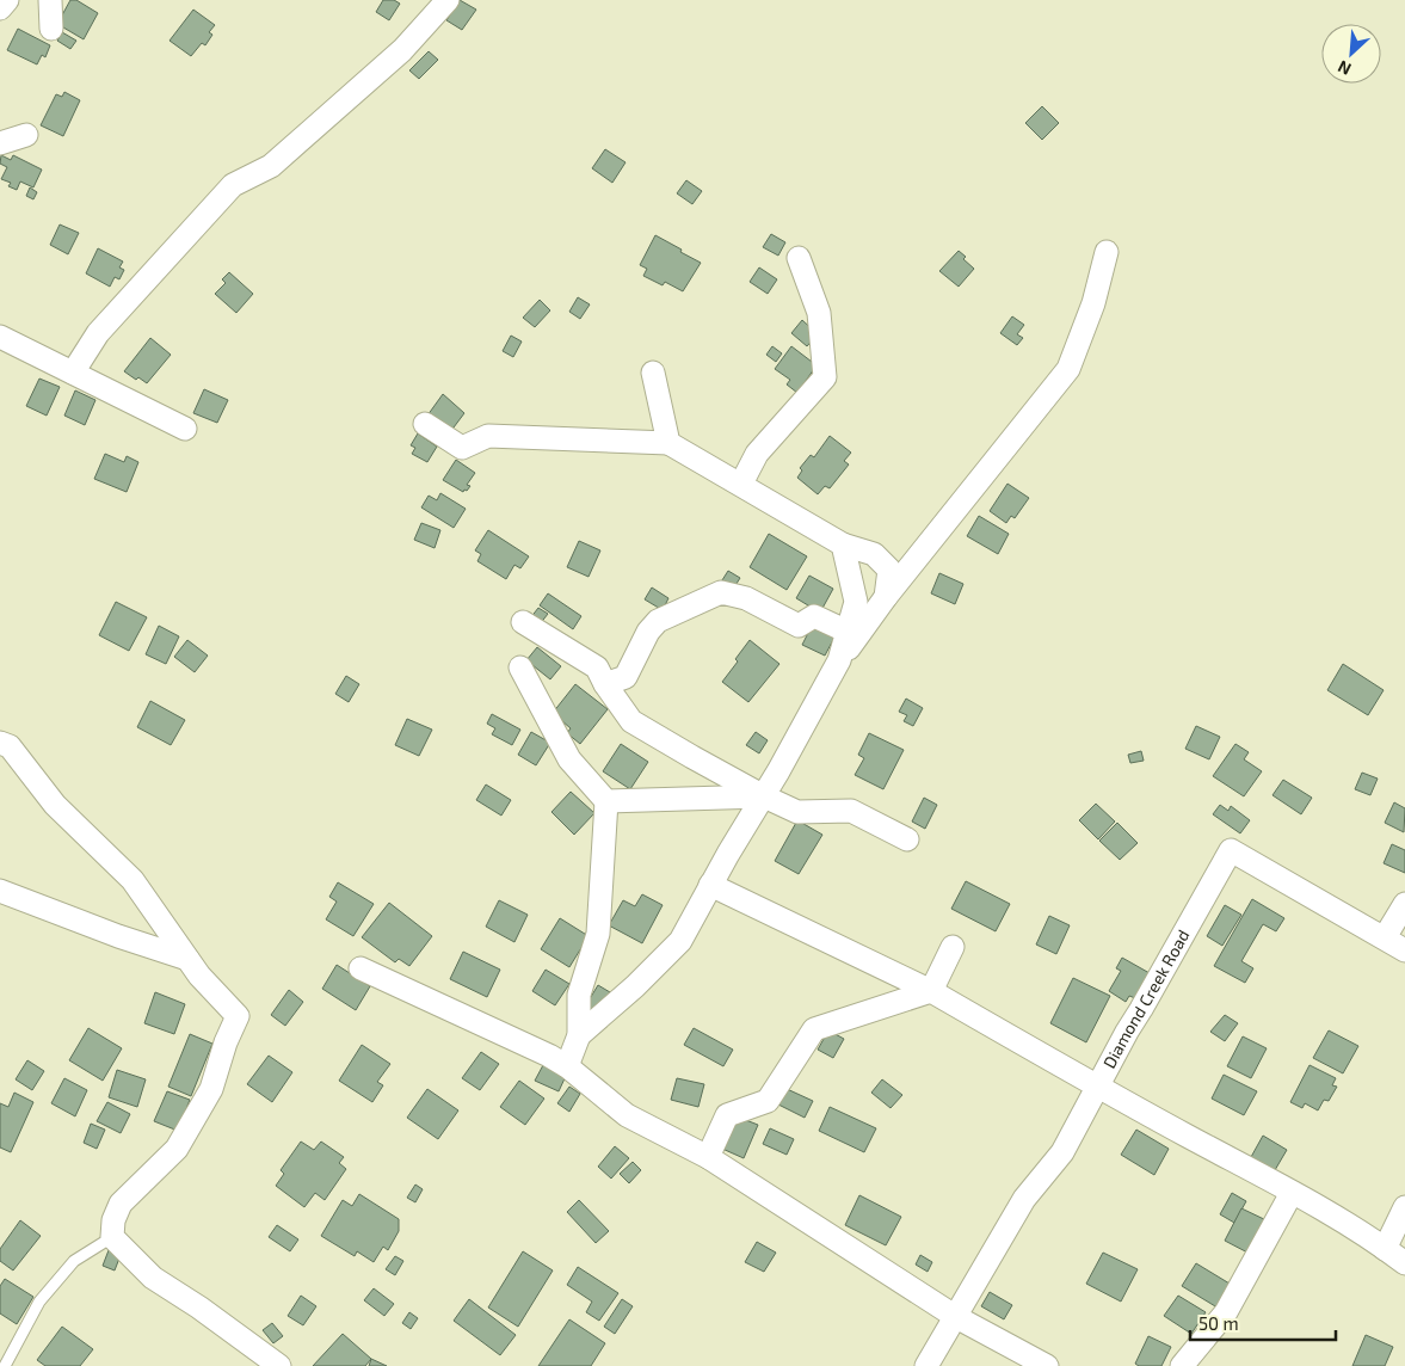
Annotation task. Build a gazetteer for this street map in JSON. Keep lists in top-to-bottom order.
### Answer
{
  "streets": {
    "street": ["Diamond Creek Road"]
  },
  "scale_bar": "50 m",
  "north": "bottom left"
}
